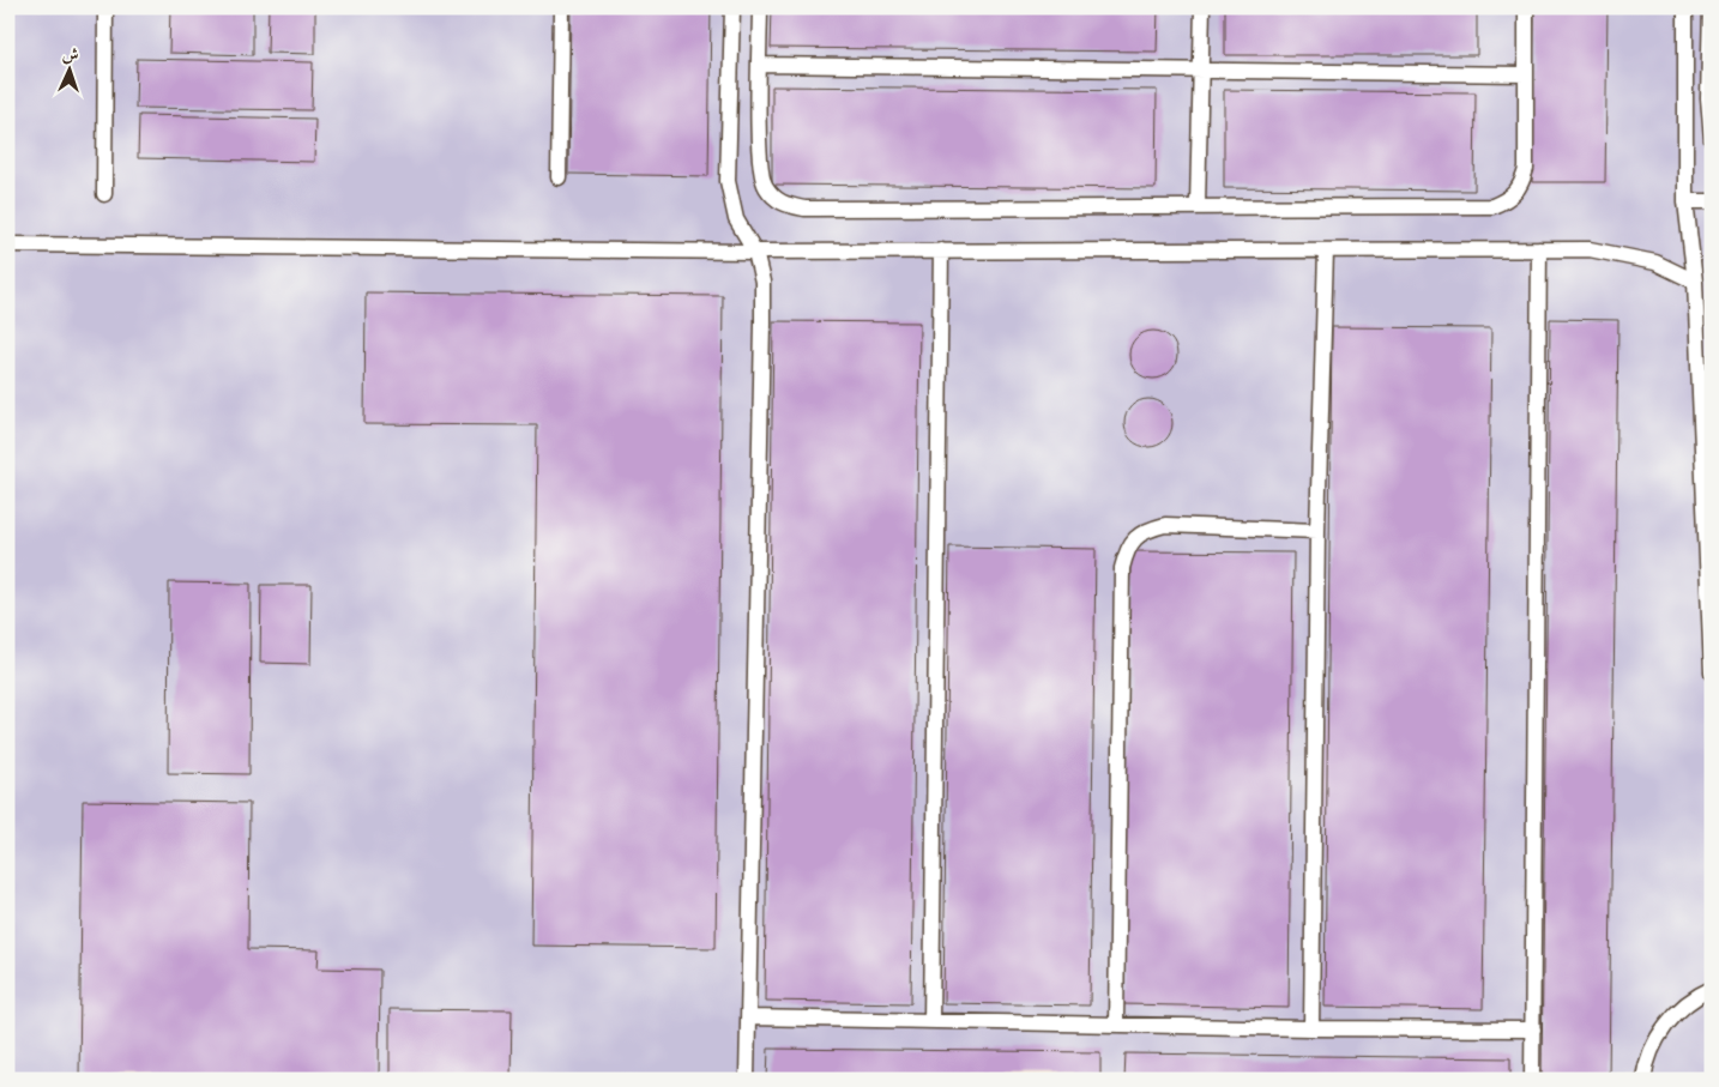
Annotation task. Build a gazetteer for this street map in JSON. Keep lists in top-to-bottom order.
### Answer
{
  "north": "top"
}
